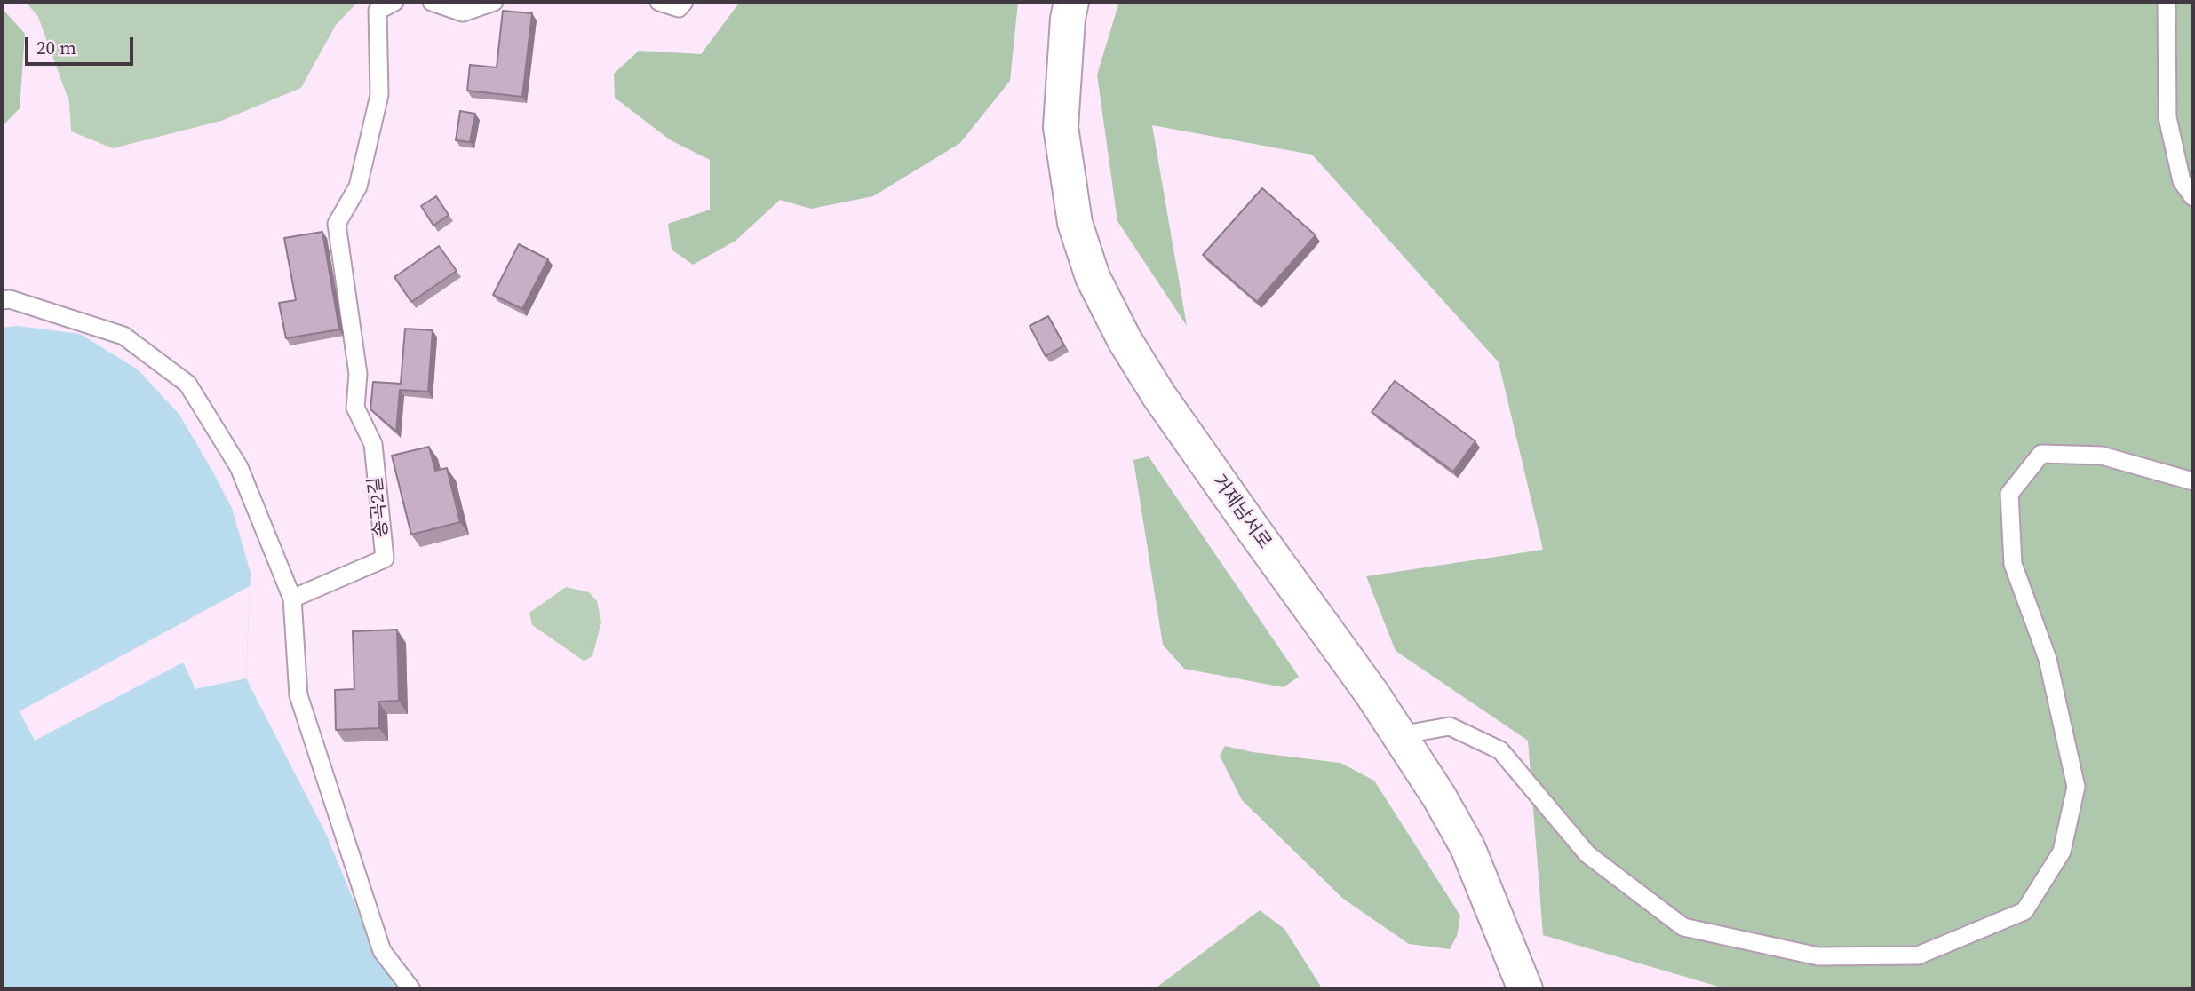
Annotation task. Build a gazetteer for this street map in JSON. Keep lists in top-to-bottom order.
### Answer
{
  "streets": {
    "main road": ["거제남서로"],
    "lane": ["송곡2길"]
  },
  "scale_bar": "20 m"
}
